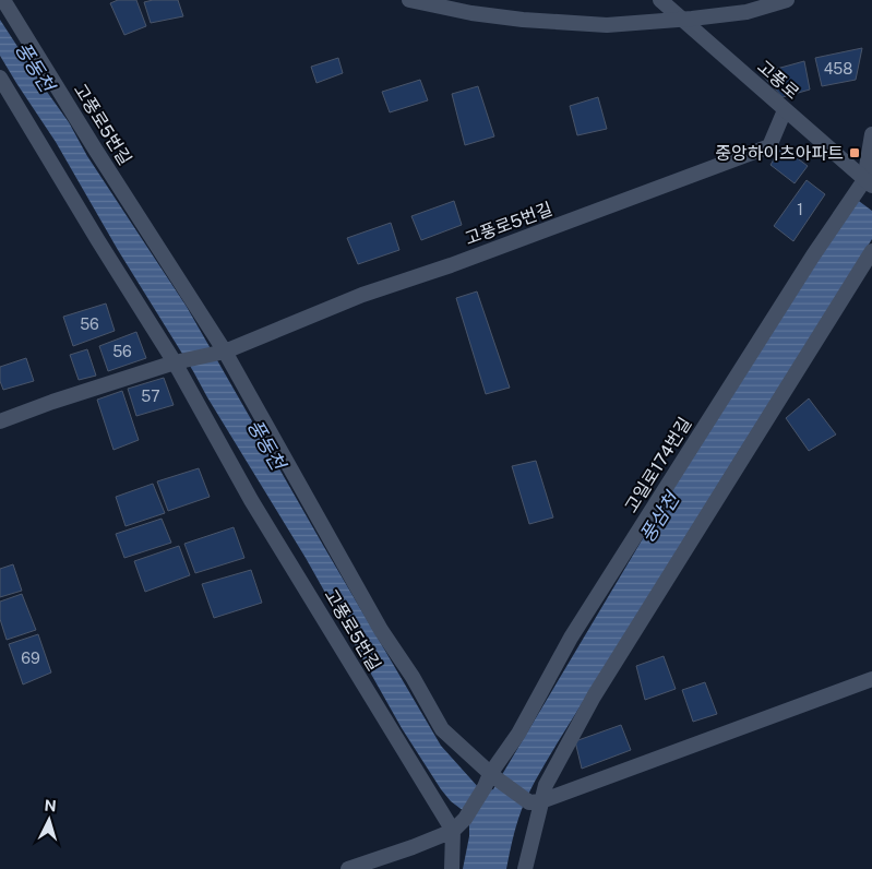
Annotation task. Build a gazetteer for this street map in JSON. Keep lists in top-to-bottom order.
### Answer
{
  "streets": {
    "street": ["고풍로", "고풍로5번길", "고일로174번길"]
  },
  "crossings": [
    ["고풍로", "고풍로5번길"],
    ["고풍로", "고일로174번길"],
    ["고풍로5번길", "고일로174번길"]
  ],
  "water": ["풍동천", "풍삼천"],
  "places": {
    "transit": ["중앙하이츠아파트"]
  },
  "house_numbers": [
    "458",
    "1",
    "56",
    "56",
    "57",
    "69"
  ],
  "north": "top"
}
